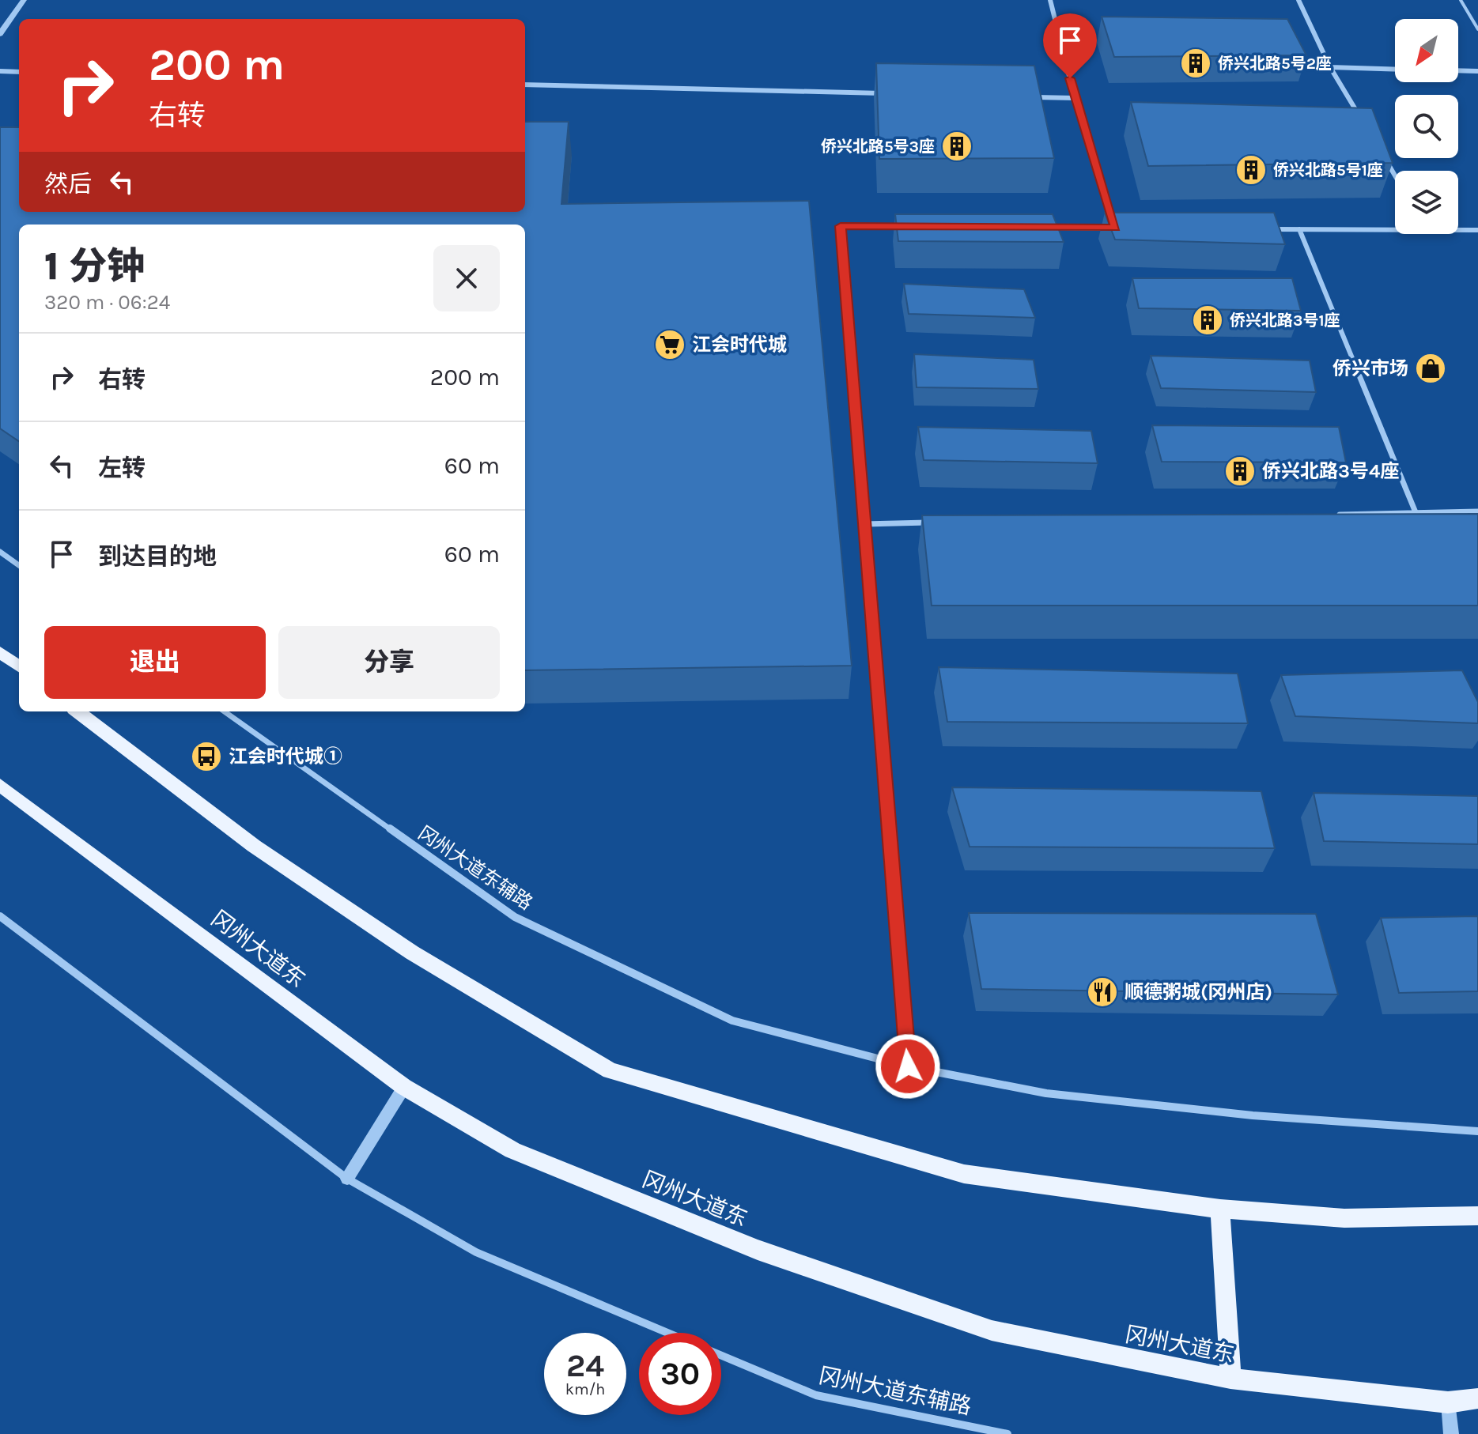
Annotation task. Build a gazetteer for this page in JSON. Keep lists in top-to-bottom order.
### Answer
{
  "streets": {
    "main road": ["冈州大道东"],
    "street": ["冈州大道东辅路"]
  },
  "places": {
    "building": [
      "侨兴北路5号2座",
      "侨兴北路5号3座",
      "侨兴北路5号1座",
      "侨兴北路3号1座",
      "侨兴北路3号4座"
    ],
    "supermarket": ["江会时代城"],
    "shop": ["侨兴市场"],
    "bus stop": ["江会时代城①"],
    "restaurant": ["顺德粥城(冈州店)"]
  },
  "north": "bottom left",
  "page": {
    "turn": ["200 m", "右转"],
    "then": "然后",
    "heading": ["1 分钟", "320 m · 06:24"],
    "list": [
      {
        "name": "右转",
        "value": "200 m"
      },
      {
        "name": "左转",
        "value": "60 m"
      },
      {
        "name": "到达目的地",
        "value": "60 m"
      }
    ],
    "buttons": ["退出", "分享"],
    "speed": "24 km/h",
    "limit": "30"
  }
}
